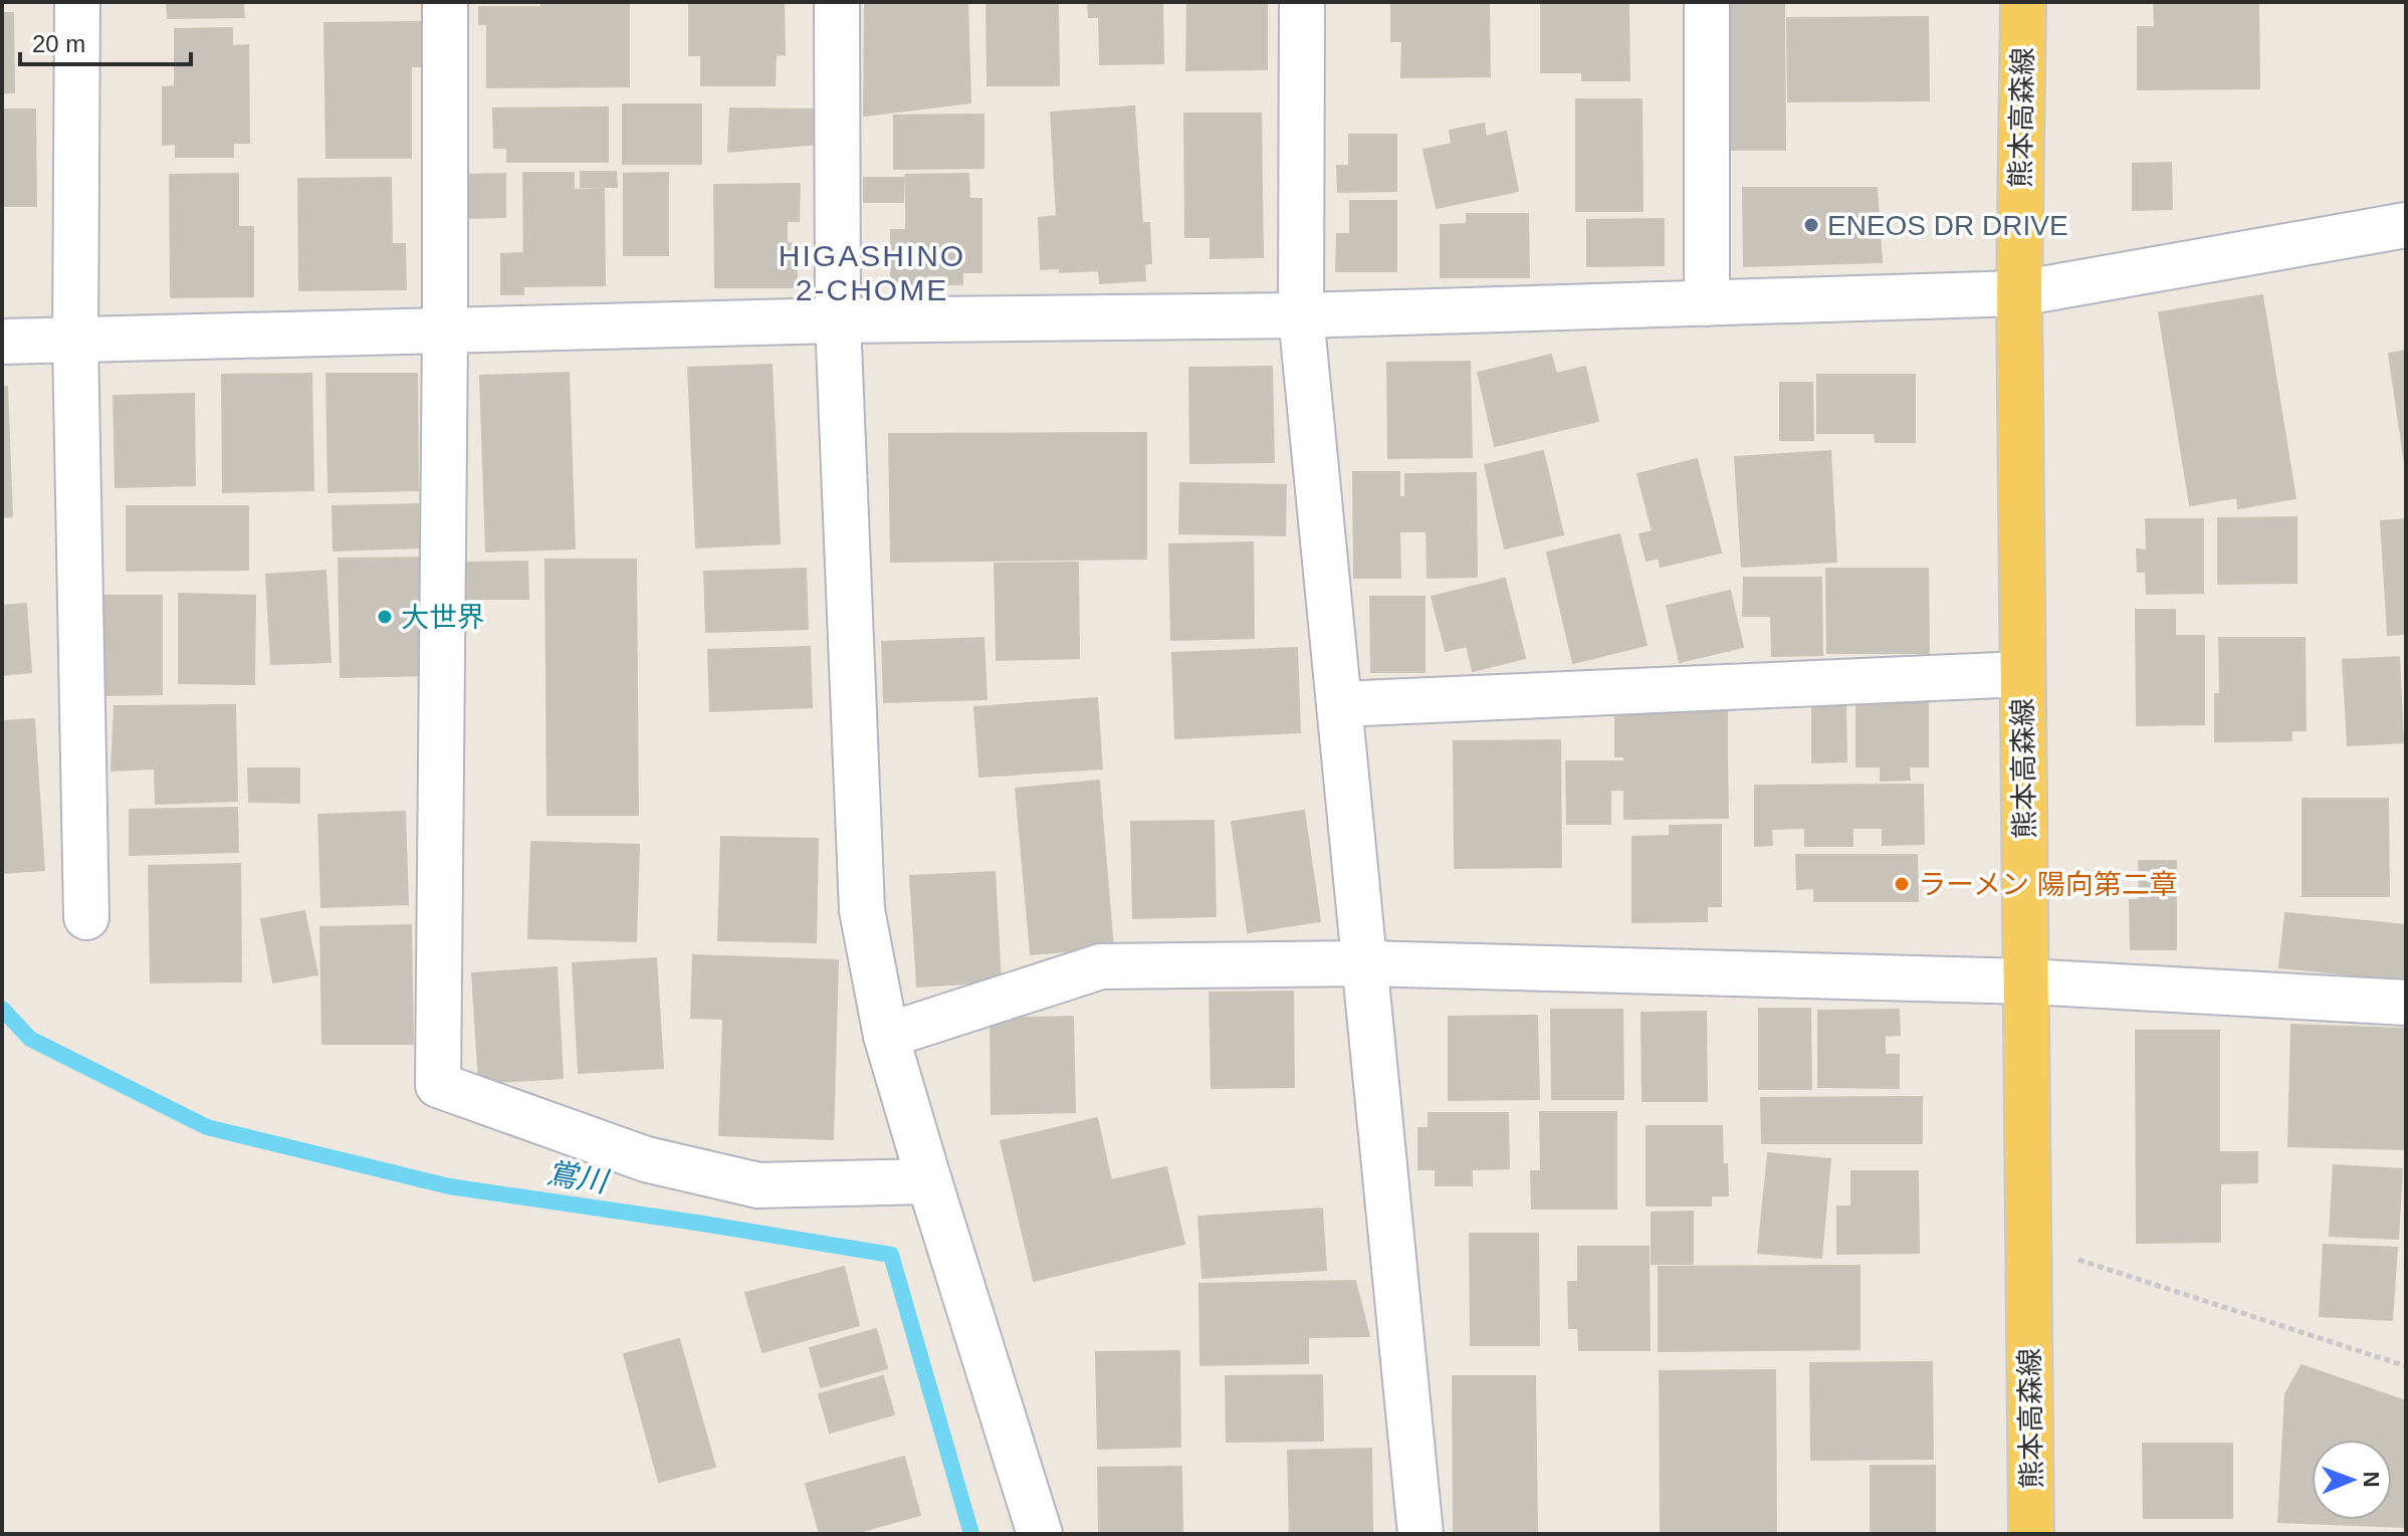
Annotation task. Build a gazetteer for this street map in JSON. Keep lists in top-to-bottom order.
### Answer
{
  "streets": {
    "main road": ["熊本高森線"]
  },
  "districts": ["HIGASHINO 2-CHOME"],
  "water": ["鴬川"],
  "places": ["ENEOS DR DRIVE", "大世界", "ラーメン 陽向第二章"],
  "scale_bar": "20 m",
  "north": "right"
}
